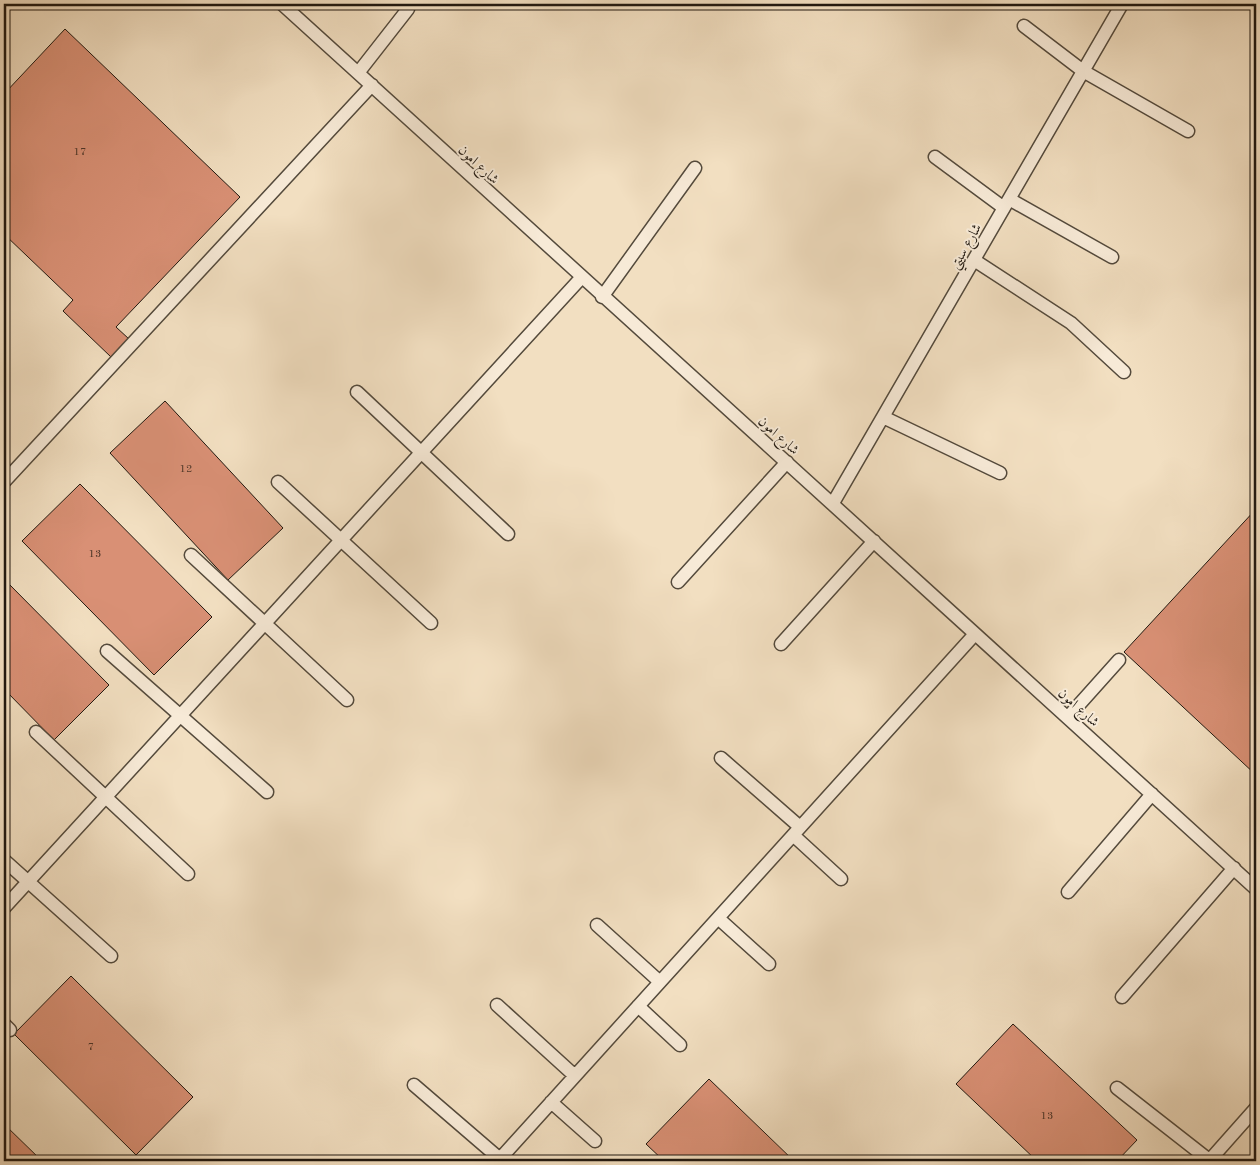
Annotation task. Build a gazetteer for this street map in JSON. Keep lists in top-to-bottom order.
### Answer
{
  "streets": {
    "lane": ["شارع امون", "شارع سيتي"]
  },
  "crossings": [
    ["شارع امون", "شارع سيتي"]
  ],
  "house_numbers": [
    "17",
    "12",
    "13",
    "7",
    "13"
  ]
}
